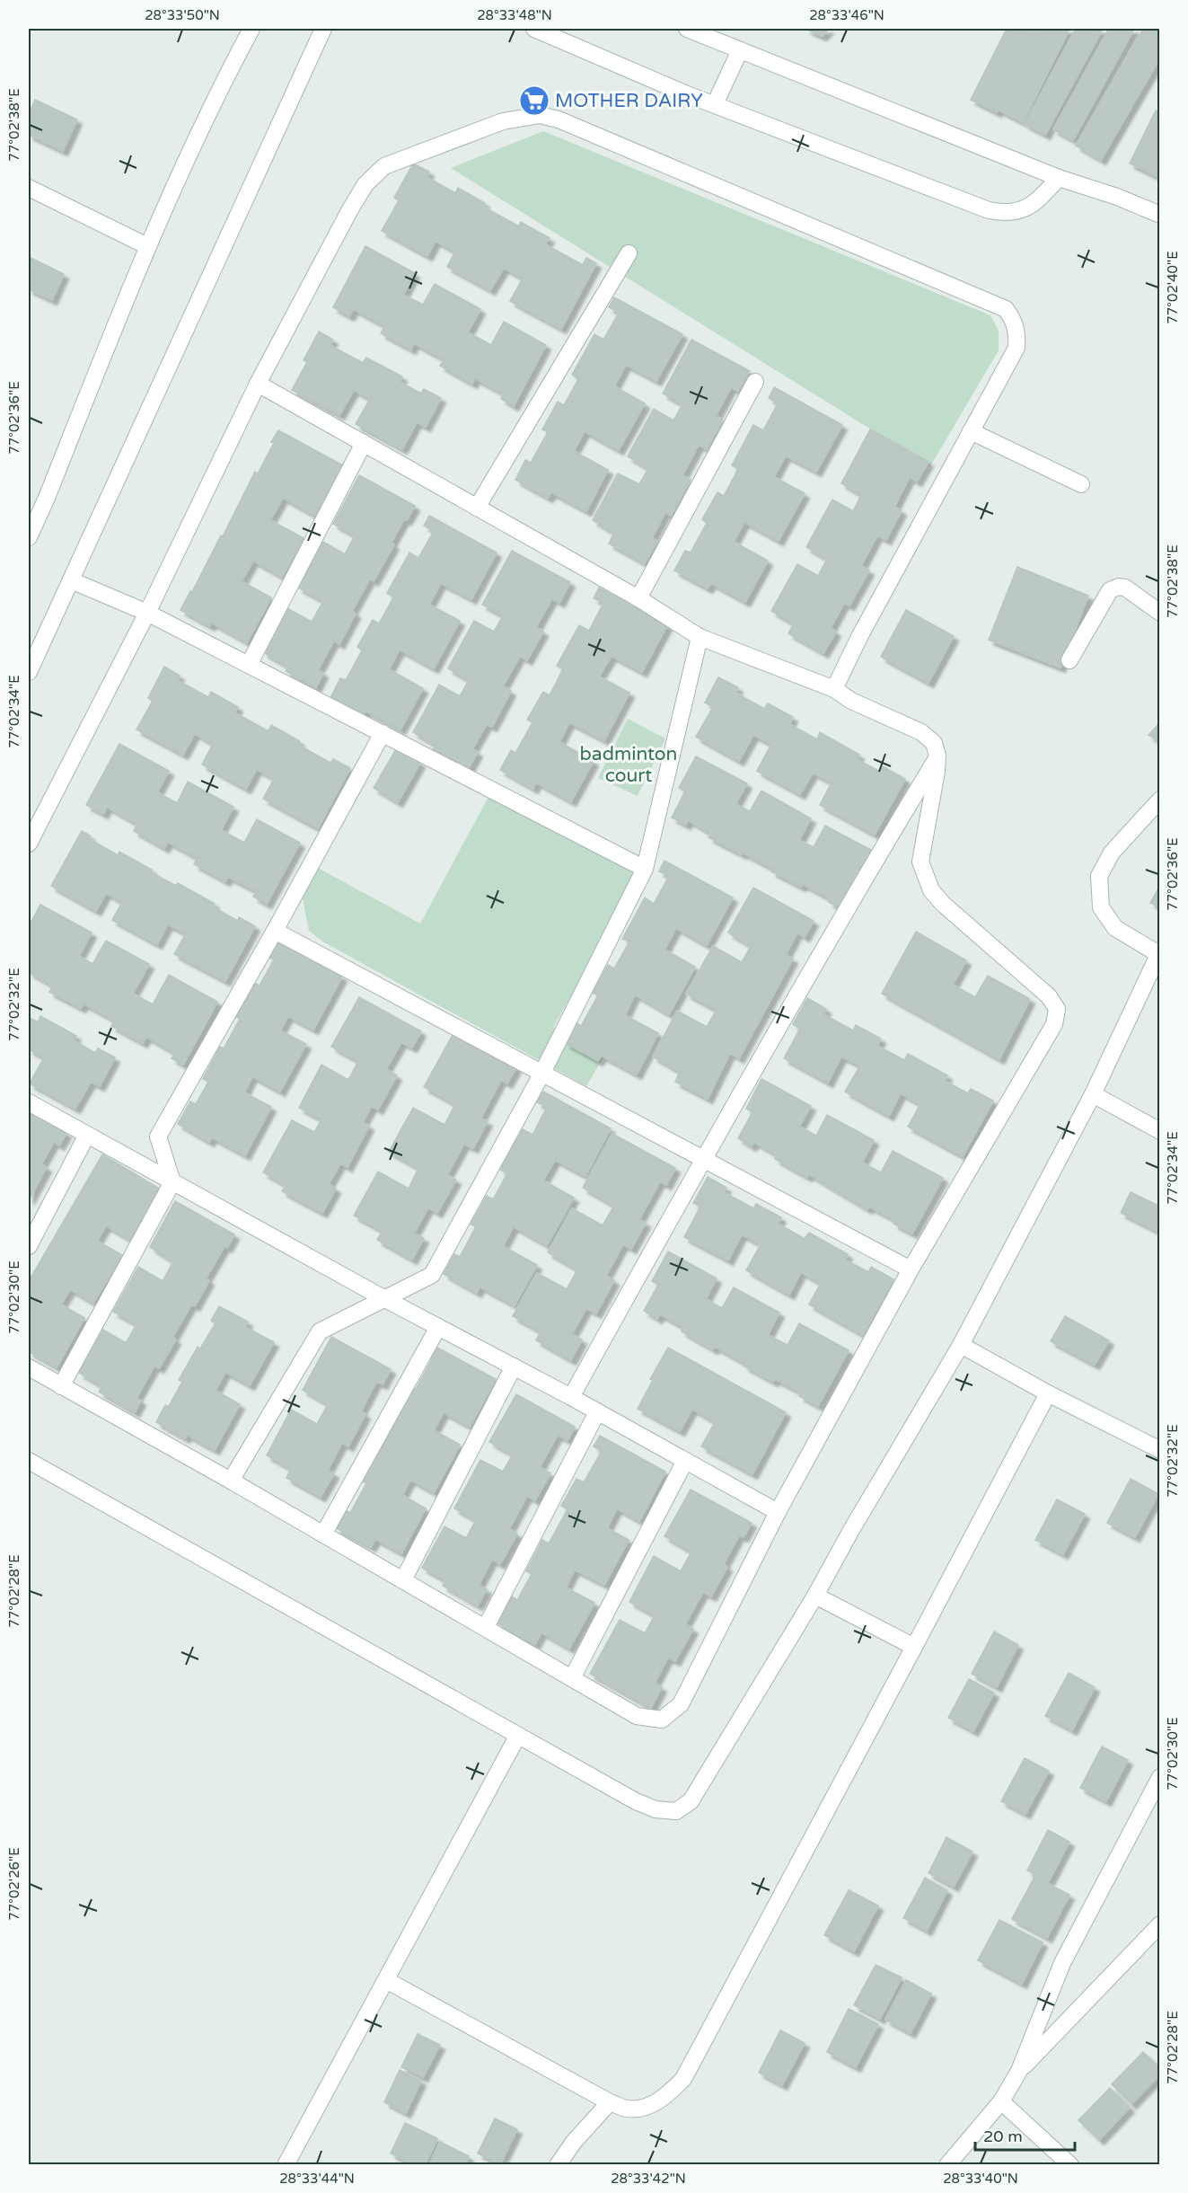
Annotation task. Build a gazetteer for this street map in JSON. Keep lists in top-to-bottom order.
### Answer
{
  "parks": ["badminton court"],
  "places": {
    "supermarket": ["MOTHER DAIRY"]
  },
  "scale_bar": "20 m",
  "coordinates": [
    "28°33'50\"N",
    "28°33'48\"N",
    "28°33'46\"N",
    "77°02'38\"E",
    "77°02'40\"E",
    "77°02'36\"E",
    "77°02'34\"E",
    "77°02'32\"E",
    "77°02'30\"E",
    "77°02'28\"E",
    "77°02'26\"E",
    "28°33'44\"N",
    "28°33'42\"N",
    "28°33'40\"N"
  ]
}
